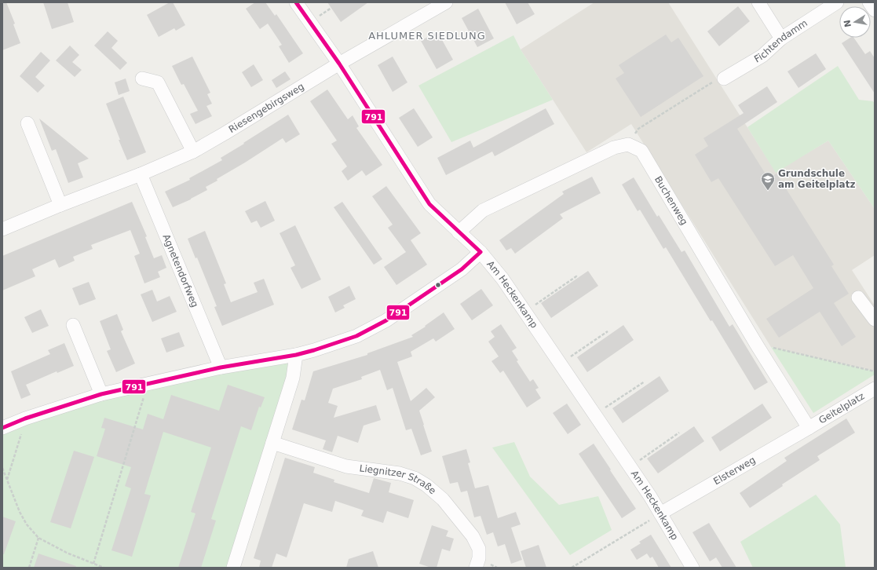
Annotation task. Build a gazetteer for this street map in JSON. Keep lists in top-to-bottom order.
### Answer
{
  "streets": {
    "street": [
      "Fichtendamm",
      "Riesengebirgsweg",
      "Buchenweg",
      "Agnetendorfweg",
      "Am Heckenkamp",
      "Geitelplatz",
      "Elsterweg",
      "Liegnitzer Straße"
    ]
  },
  "crossings": [
    ["Riesengebirgsweg", "Agnetendorfweg"],
    ["Riesengebirgsweg", "Am Heckenkamp"],
    ["Buchenweg", "Geitelplatz"],
    ["Buchenweg", "Elsterweg"],
    ["Am Heckenkamp", "Elsterweg"],
    ["Geitelplatz", "Elsterweg"]
  ],
  "districts": ["AHLUMER SIEDLUNG"],
  "places": {
    "school or university": ["Grundschule am Geitelplatz"]
  },
  "lines": ["transit line 791"],
  "north": "left"
}
